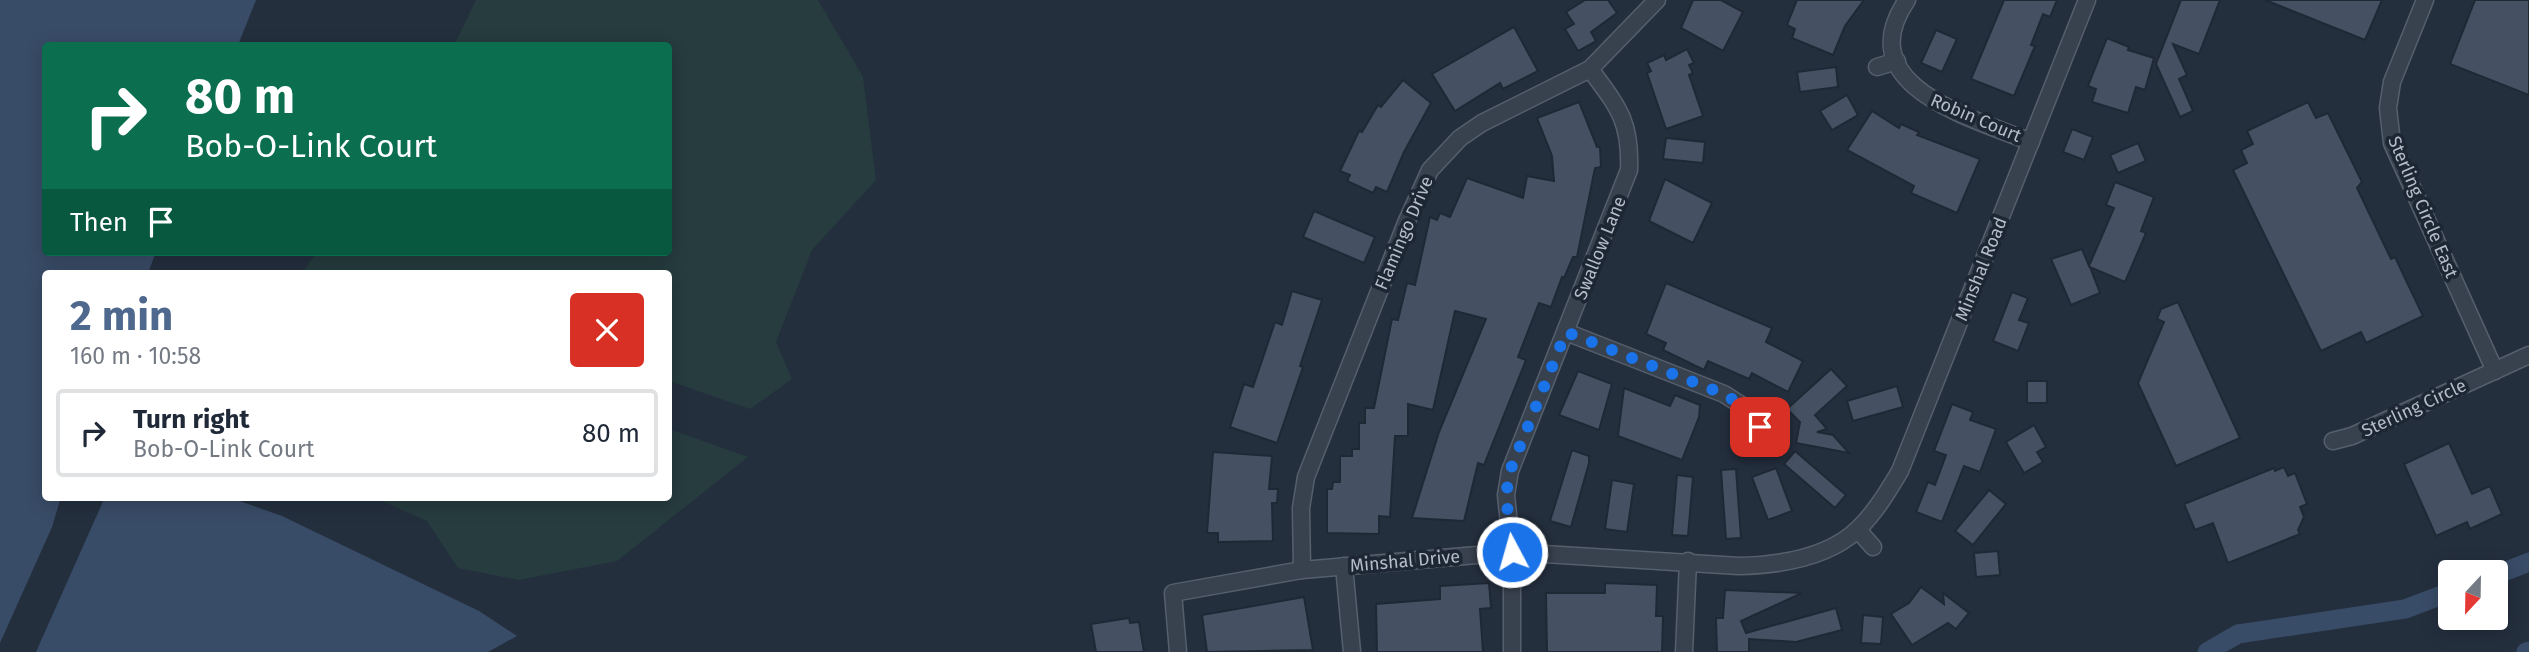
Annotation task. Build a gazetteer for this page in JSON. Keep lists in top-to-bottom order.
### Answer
{
  "streets": {
    "street": [
      "Robin Court",
      "Sterling Circle East",
      "Flamingo Drive",
      "Swallow Lane",
      "Minshal Road",
      "Sterling Circle",
      "Minshal Drive"
    ]
  },
  "crossings": [
    ["Robin Court", "Minshal Road"],
    ["Sterling Circle East", "Sterling Circle"],
    ["Flamingo Drive", "Swallow Lane"],
    ["Flamingo Drive", "Minshal Drive"],
    ["Swallow Lane", "Minshal Drive"],
    ["Minshal Road", "Minshal Drive"]
  ],
  "north": "bottom",
  "page": {
    "turn": ["80 m", "Bob-O-Link Court"],
    "then": "Then",
    "heading": ["2 min", "160 m · 10:58"],
    "list": [
      {
        "name": "Turn right",
        "note": "Bob-O-Link Court",
        "value": "80 m"
      }
    ]
  }
}
